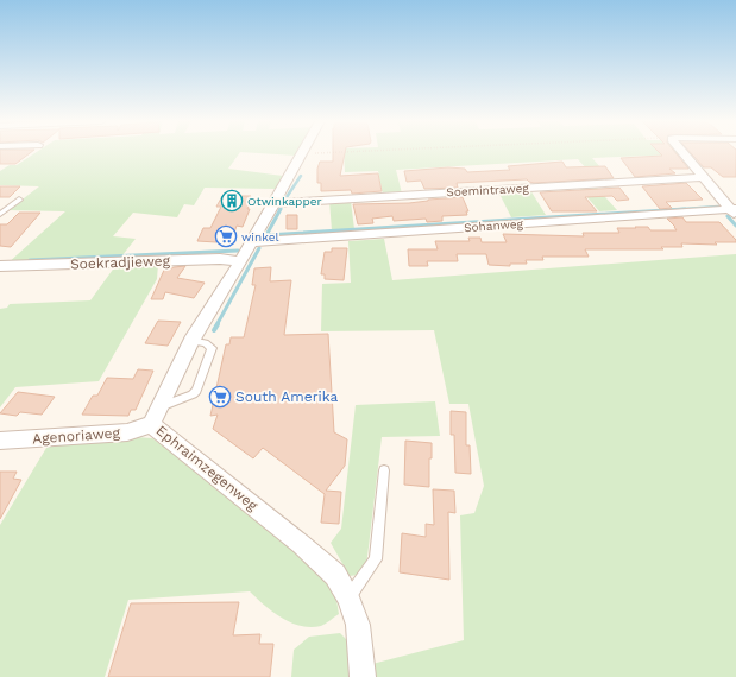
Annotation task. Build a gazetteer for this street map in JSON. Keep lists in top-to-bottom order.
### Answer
{
  "streets": {
    "street": [
      "Soemintraweg",
      "Sohanweg",
      "Soekradjieweg",
      "Agenoriaweg",
      "Ephraimzegenweg"
    ]
  },
  "crossings": [
    ["Soemintraweg", "Ephraimzegenweg"],
    ["Sohanweg", "Ephraimzegenweg"],
    ["Soekradjieweg", "Ephraimzegenweg"],
    ["Agenoriaweg", "Ephraimzegenweg"]
  ],
  "places": {
    "building": ["Otwinkapper"],
    "supermarket": ["winkel", "South Amerika"]
  }
}
